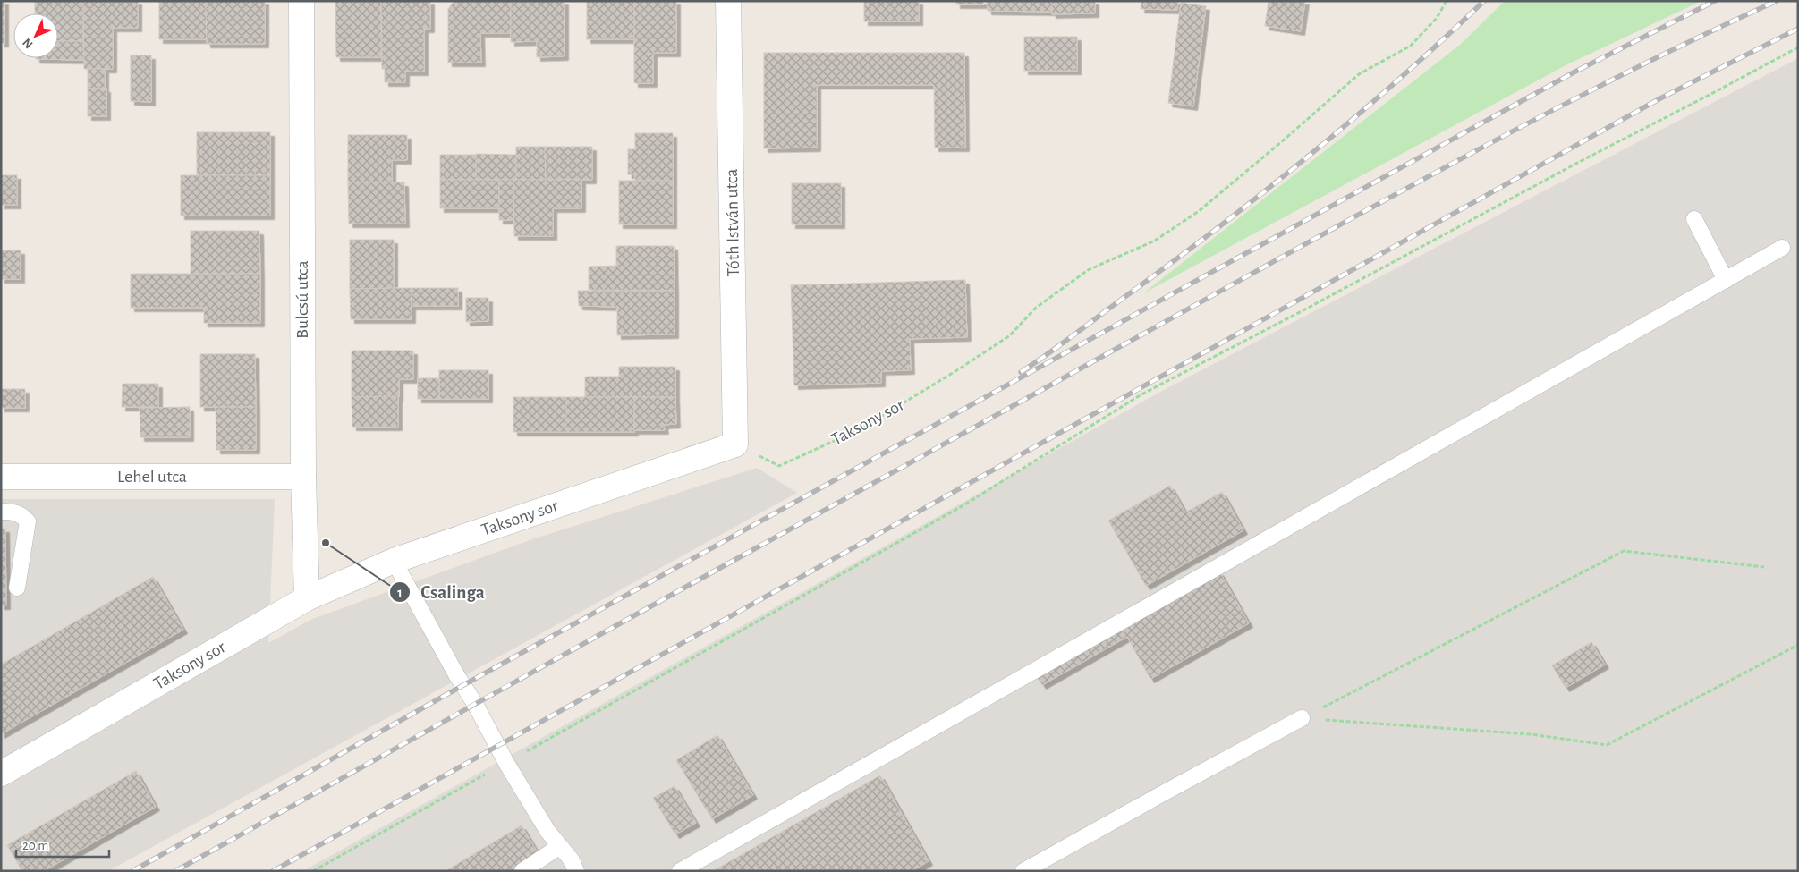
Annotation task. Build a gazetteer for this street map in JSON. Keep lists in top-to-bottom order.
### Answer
{
  "streets": {
    "street": [
      "Tóth István utca",
      "Bulcsú utca",
      "Taksony sor",
      "Lehel utca"
    ]
  },
  "crossings": [
    ["Tóth István utca", "Taksony sor"],
    ["Bulcsú utca", "Taksony sor"],
    ["Bulcsú utca", "Lehel utca"]
  ],
  "places": ["Csalinga"],
  "scale_bar": "20 m",
  "north": "bottom left"
}
